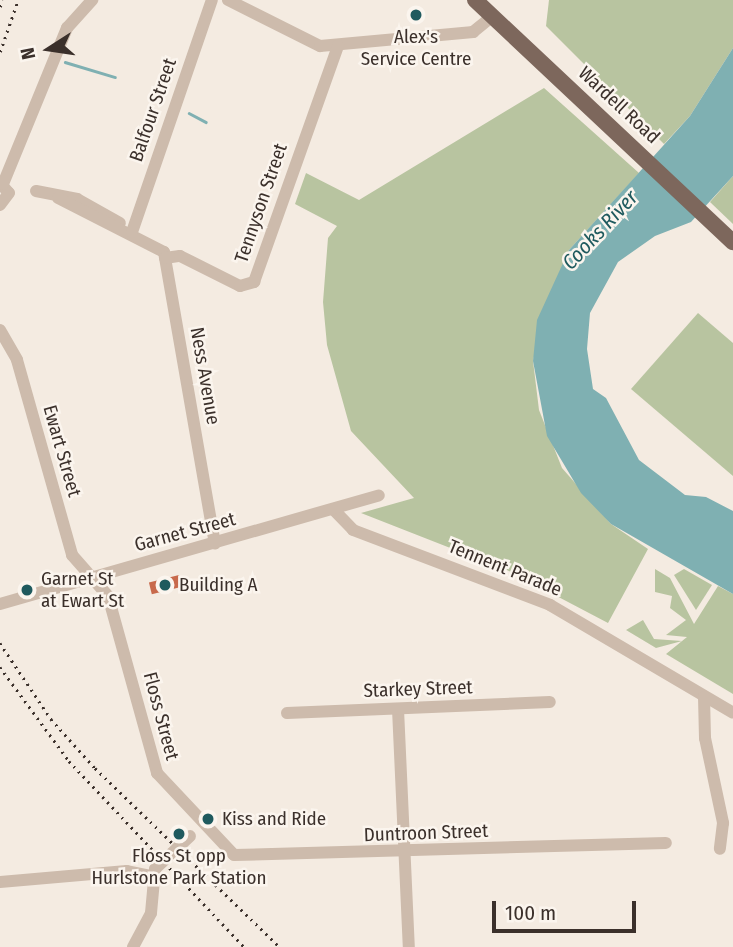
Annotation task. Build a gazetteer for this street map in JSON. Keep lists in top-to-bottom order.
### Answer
{
  "streets": {
    "main road": ["Wardell Road"],
    "street": [
      "Balfour Street",
      "Tennyson Street",
      "Ness Avenue",
      "Ewart Street",
      "Garnet Street",
      "Tennent Parade",
      "Starkey Street",
      "Floss Street",
      "Duntroon Street"
    ]
  },
  "crossings": [
    ["Tennyson Street", "Ness Avenue"],
    ["Ness Avenue", "Garnet Street"],
    ["Ewart Street", "Garnet Street"],
    ["Ewart Street", "Floss Street"],
    ["Garnet Street", "Tennent Parade"],
    ["Garnet Street", "Floss Street"],
    ["Floss Street", "Duntroon Street"]
  ],
  "water": ["Cooks River"],
  "places": [
    "Alex's Service Centre",
    "Building A",
    "Garnet St at Ewart St",
    "Kiss and Ride",
    "Floss St opp Hurlstone Park Station"
  ],
  "scale_bar": "100 m",
  "north": "left"
}
